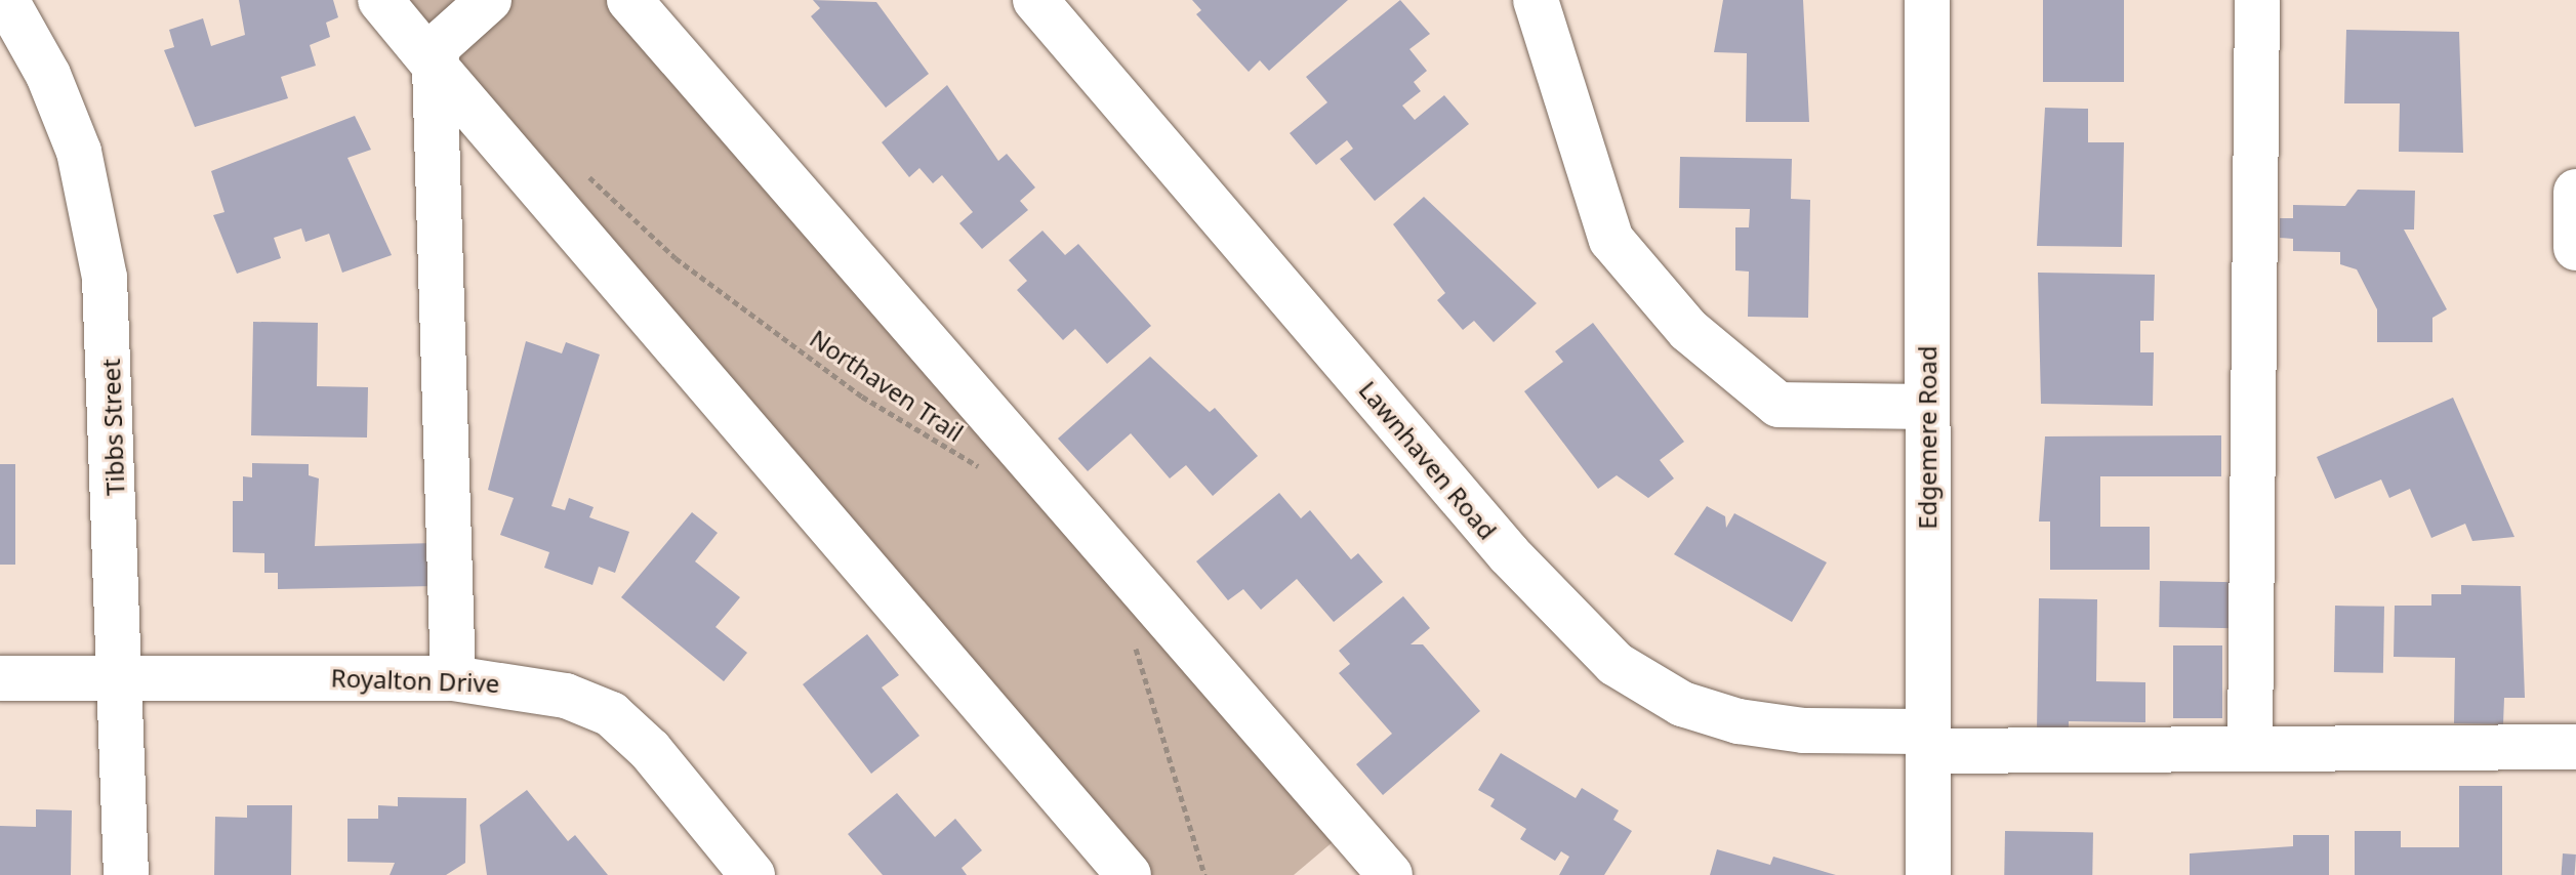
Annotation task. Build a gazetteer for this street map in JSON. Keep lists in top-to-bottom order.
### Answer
{
  "streets": {
    "street": [
      "Tibbs Street",
      "Edgemere Road",
      "Lawnhaven Road",
      "Royalton Drive"
    ],
    "path": ["Northaven Trail"]
  },
  "crossings": [
    ["Tibbs Street", "Royalton Drive"],
    ["Edgemere Road", "Lawnhaven Road"]
  ]
}
